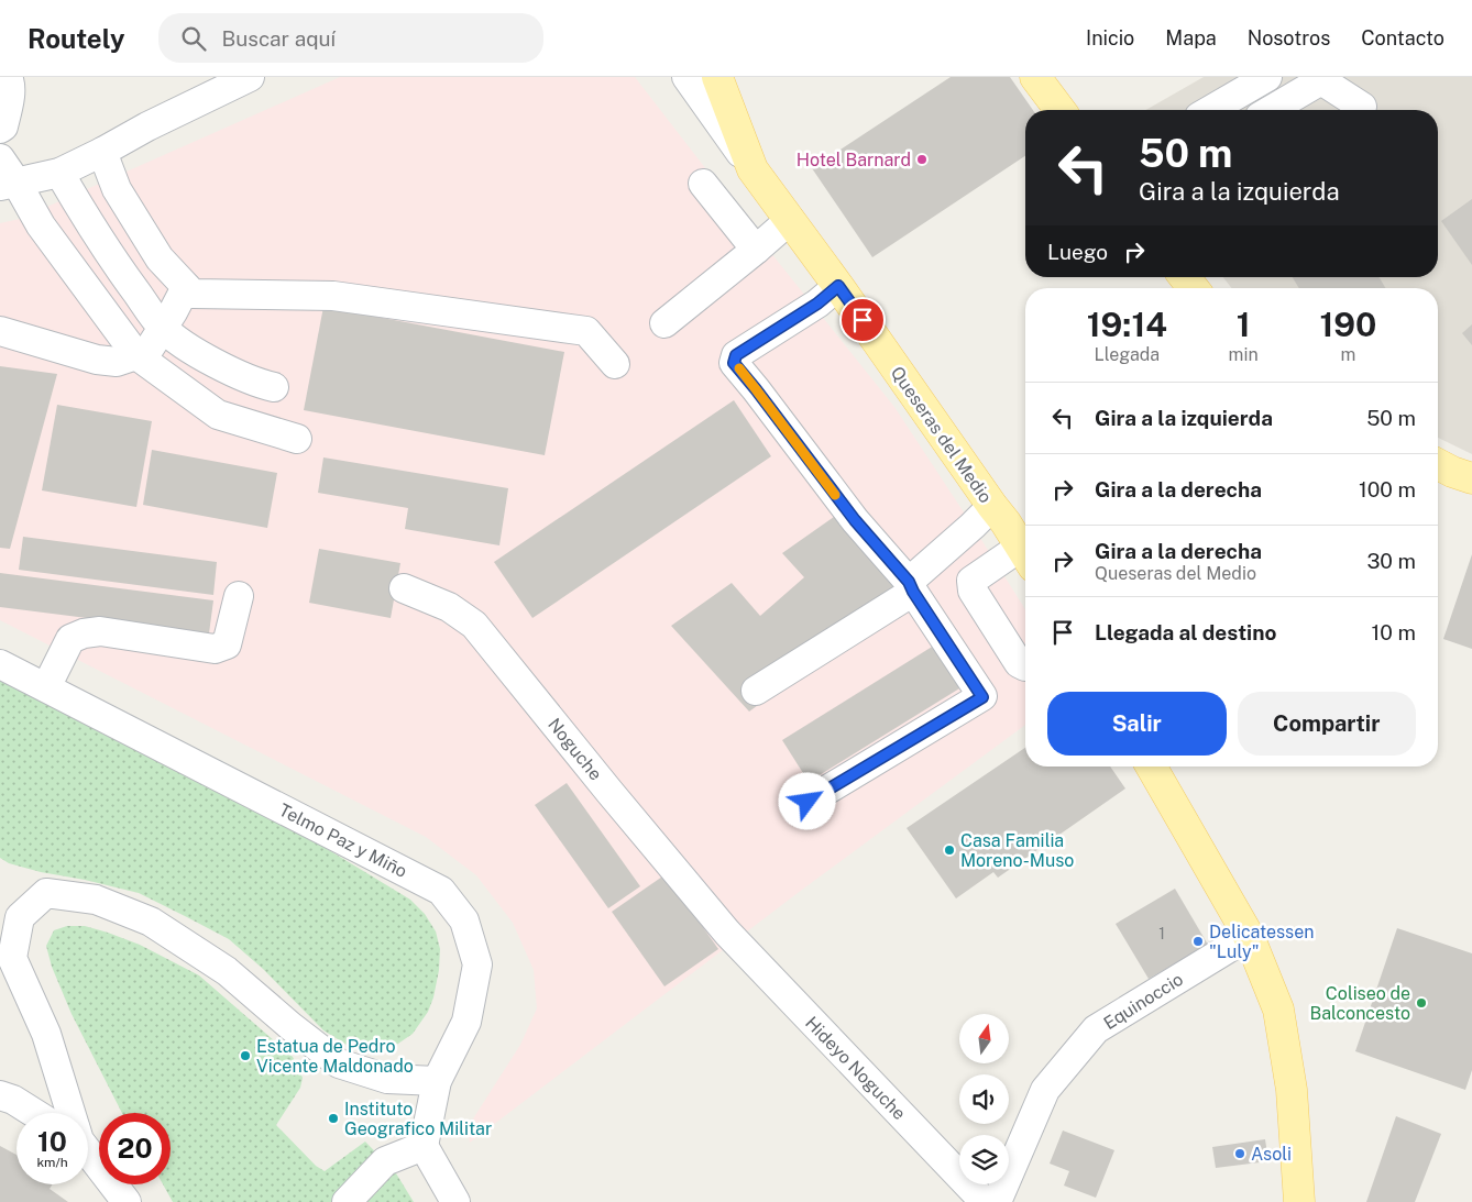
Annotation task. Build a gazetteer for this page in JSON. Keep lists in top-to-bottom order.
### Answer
{
  "streets": {
    "main road": ["Queseras del Medio"],
    "street": [
      "Noguche",
      "Telmo Paz y Miño",
      "Equinoccio",
      "Hideyo Noguche"
    ]
  },
  "crossings": [
    ["Noguche", "Hideyo Noguche"]
  ],
  "places": [
    "Hotel Barnard",
    "Casa Familia Moreno-Muso",
    "Delicatessen \"Luly\"",
    "Coliseo de Balconcesto",
    "Estatua de Pedro Vicente Maldonado",
    "Instituto Geografico Militar",
    "Asoli"
  ],
  "house_numbers": ["1"],
  "north": "top",
  "page": {
    "header": "Routely",
    "search": "Buscar aquí",
    "nav": [
      "Inicio",
      "Mapa",
      "Nosotros",
      "Contacto"
    ],
    "turn": ["50 m", "Gira a la izquierda"],
    "then": "Luego",
    "eta": [
      "19:14",
      "Llegada",
      "1",
      "min",
      "190",
      "m"
    ],
    "list": [
      {
        "name": "Gira a la izquierda",
        "value": "50 m"
      },
      {
        "name": "Gira a la derecha",
        "value": "100 m"
      },
      {
        "name": "Gira a la derecha",
        "note": "Queseras del Medio",
        "value": "30 m"
      },
      {
        "name": "Llegada al destino",
        "value": "10 m"
      }
    ],
    "buttons": ["Salir", "Compartir"],
    "speed": "10 km/h",
    "limit": "20"
  }
}
